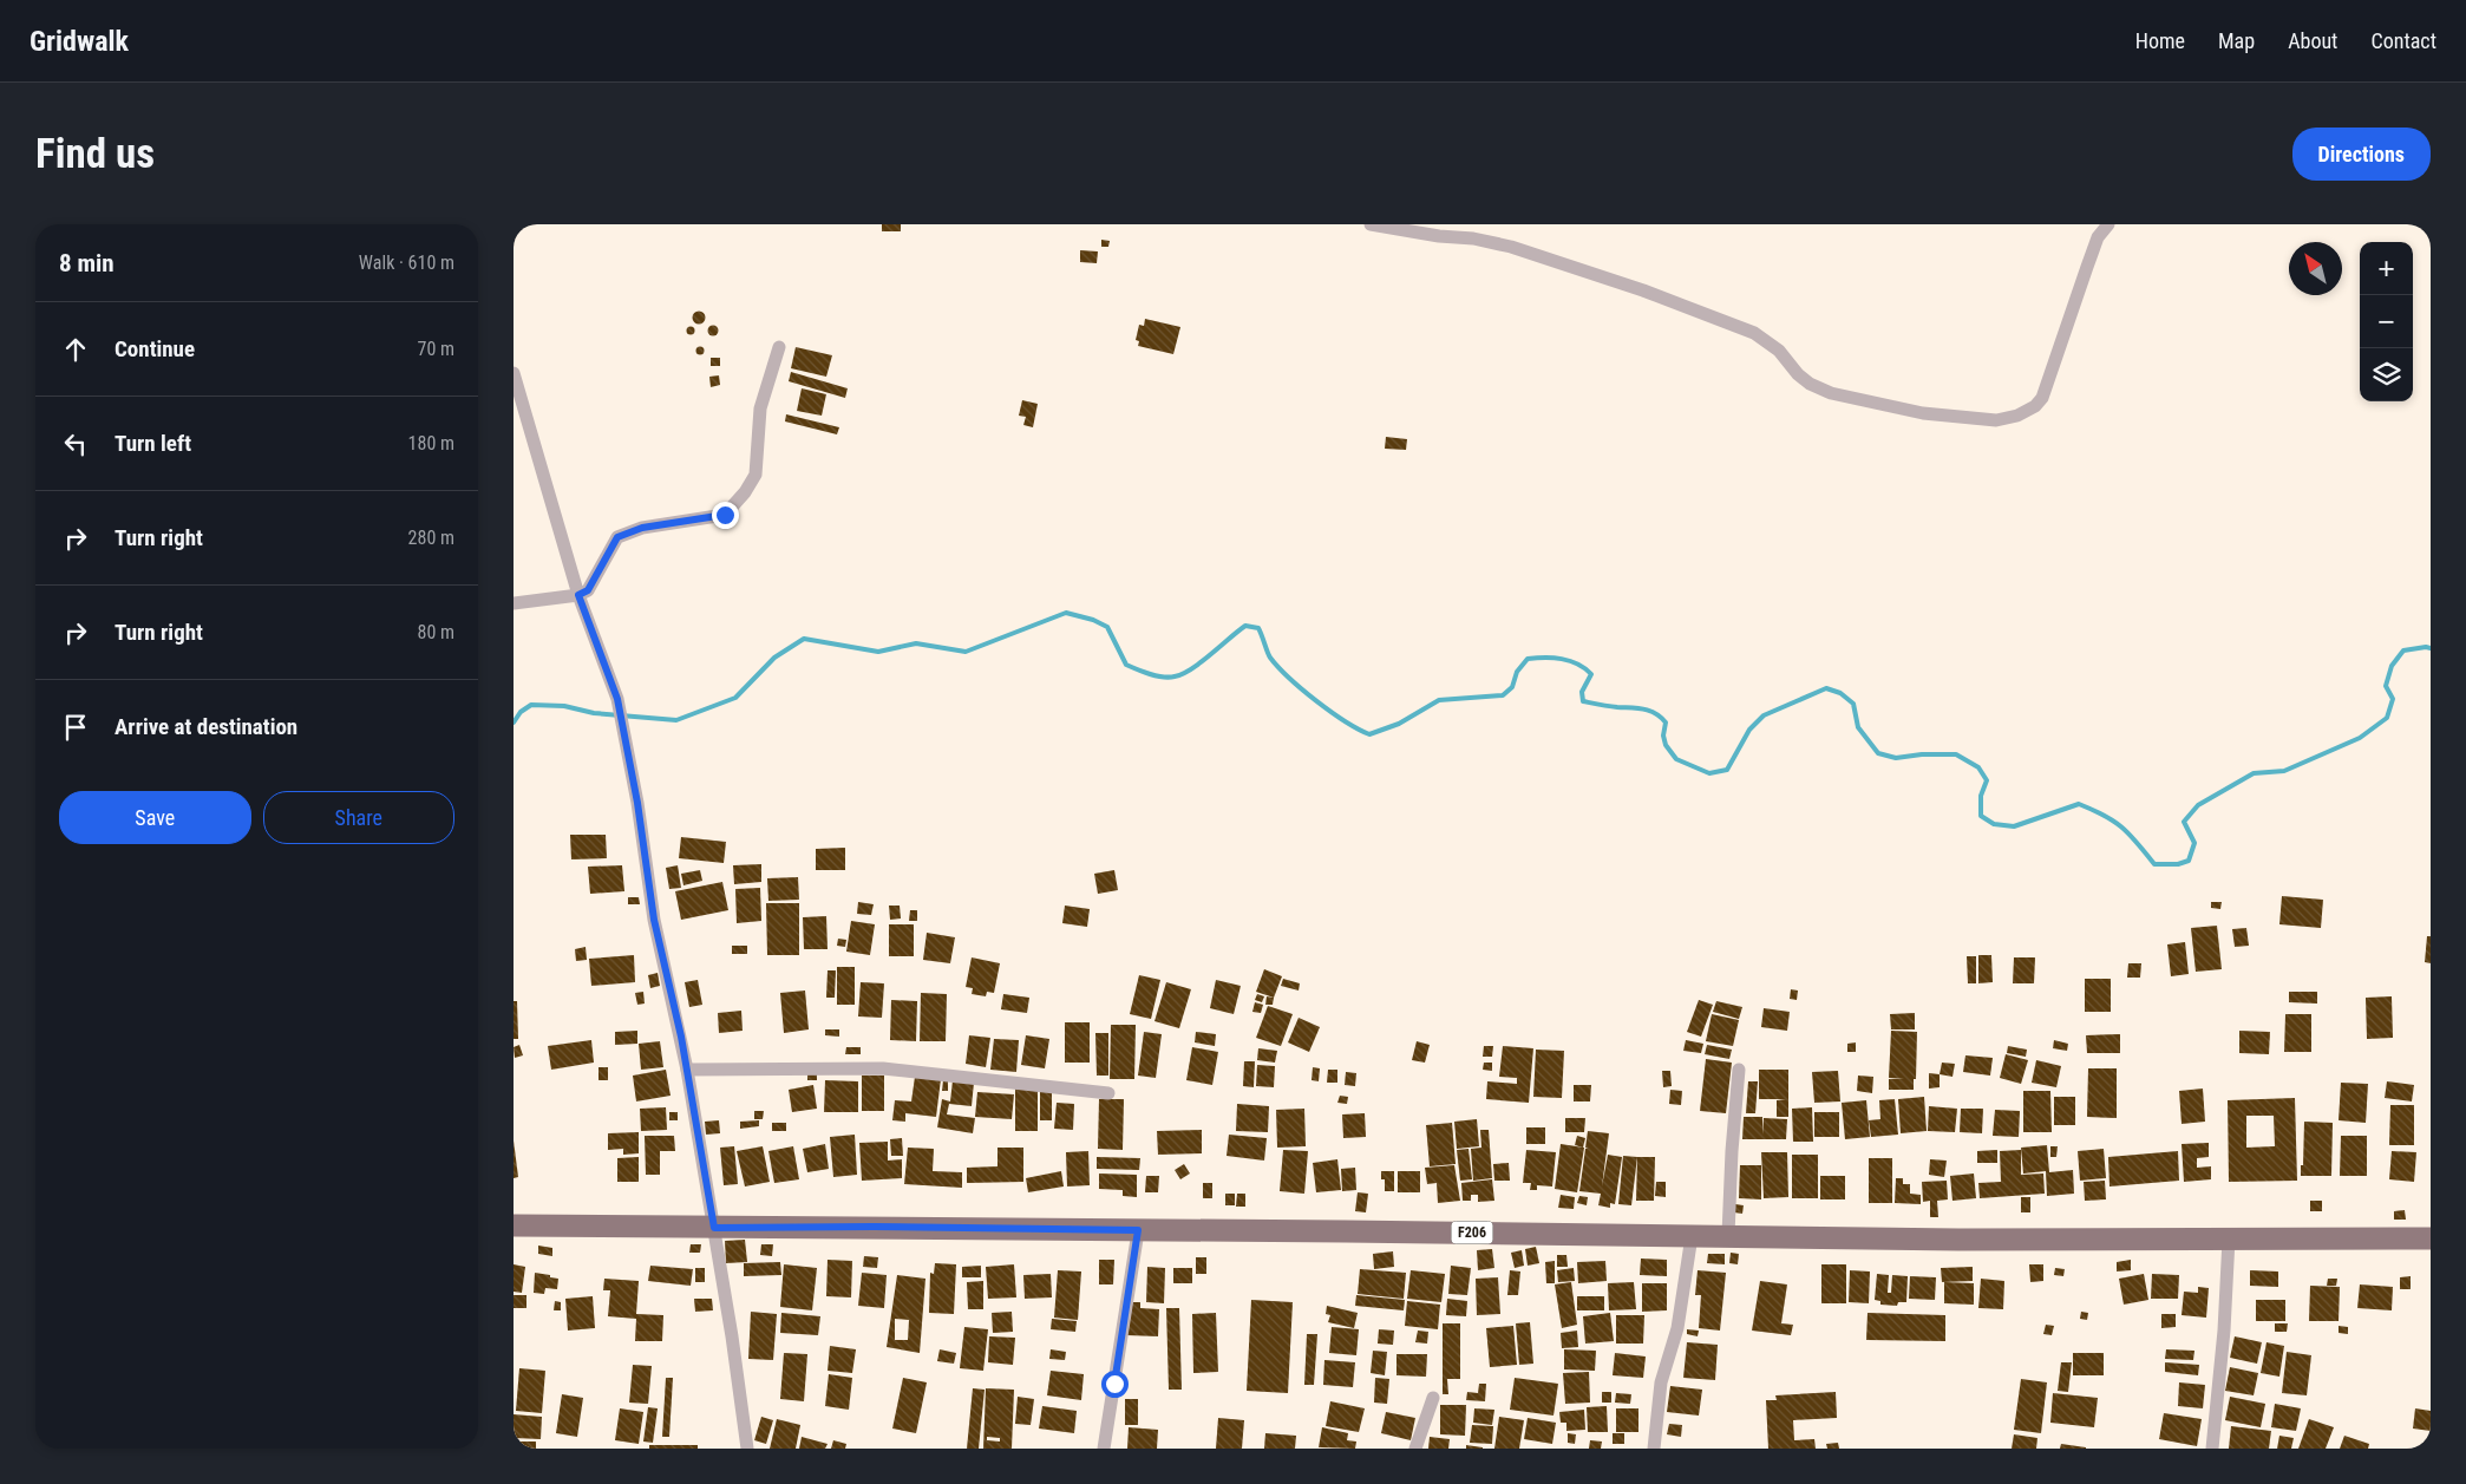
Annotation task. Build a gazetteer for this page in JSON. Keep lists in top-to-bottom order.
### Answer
{
  "streets": {
    "main road": ["F206"]
  },
  "north": "top left",
  "page": {
    "header": "Gridwalk",
    "nav": [
      "Home",
      "Map",
      "About",
      "Contact"
    ],
    "buttons": [
      "Directions",
      ["Save", "Share"]
    ],
    "title": "Find us",
    "heading": ["8 min", "Walk · 610 m"],
    "map_buttons": ["+", "−"],
    "list": [
      ["Continue", "70 m"],
      ["Turn left", "180 m"],
      ["Turn right", "280 m"],
      ["Turn right", "80 m"],
      "Arrive at destination"
    ]
  }
}
